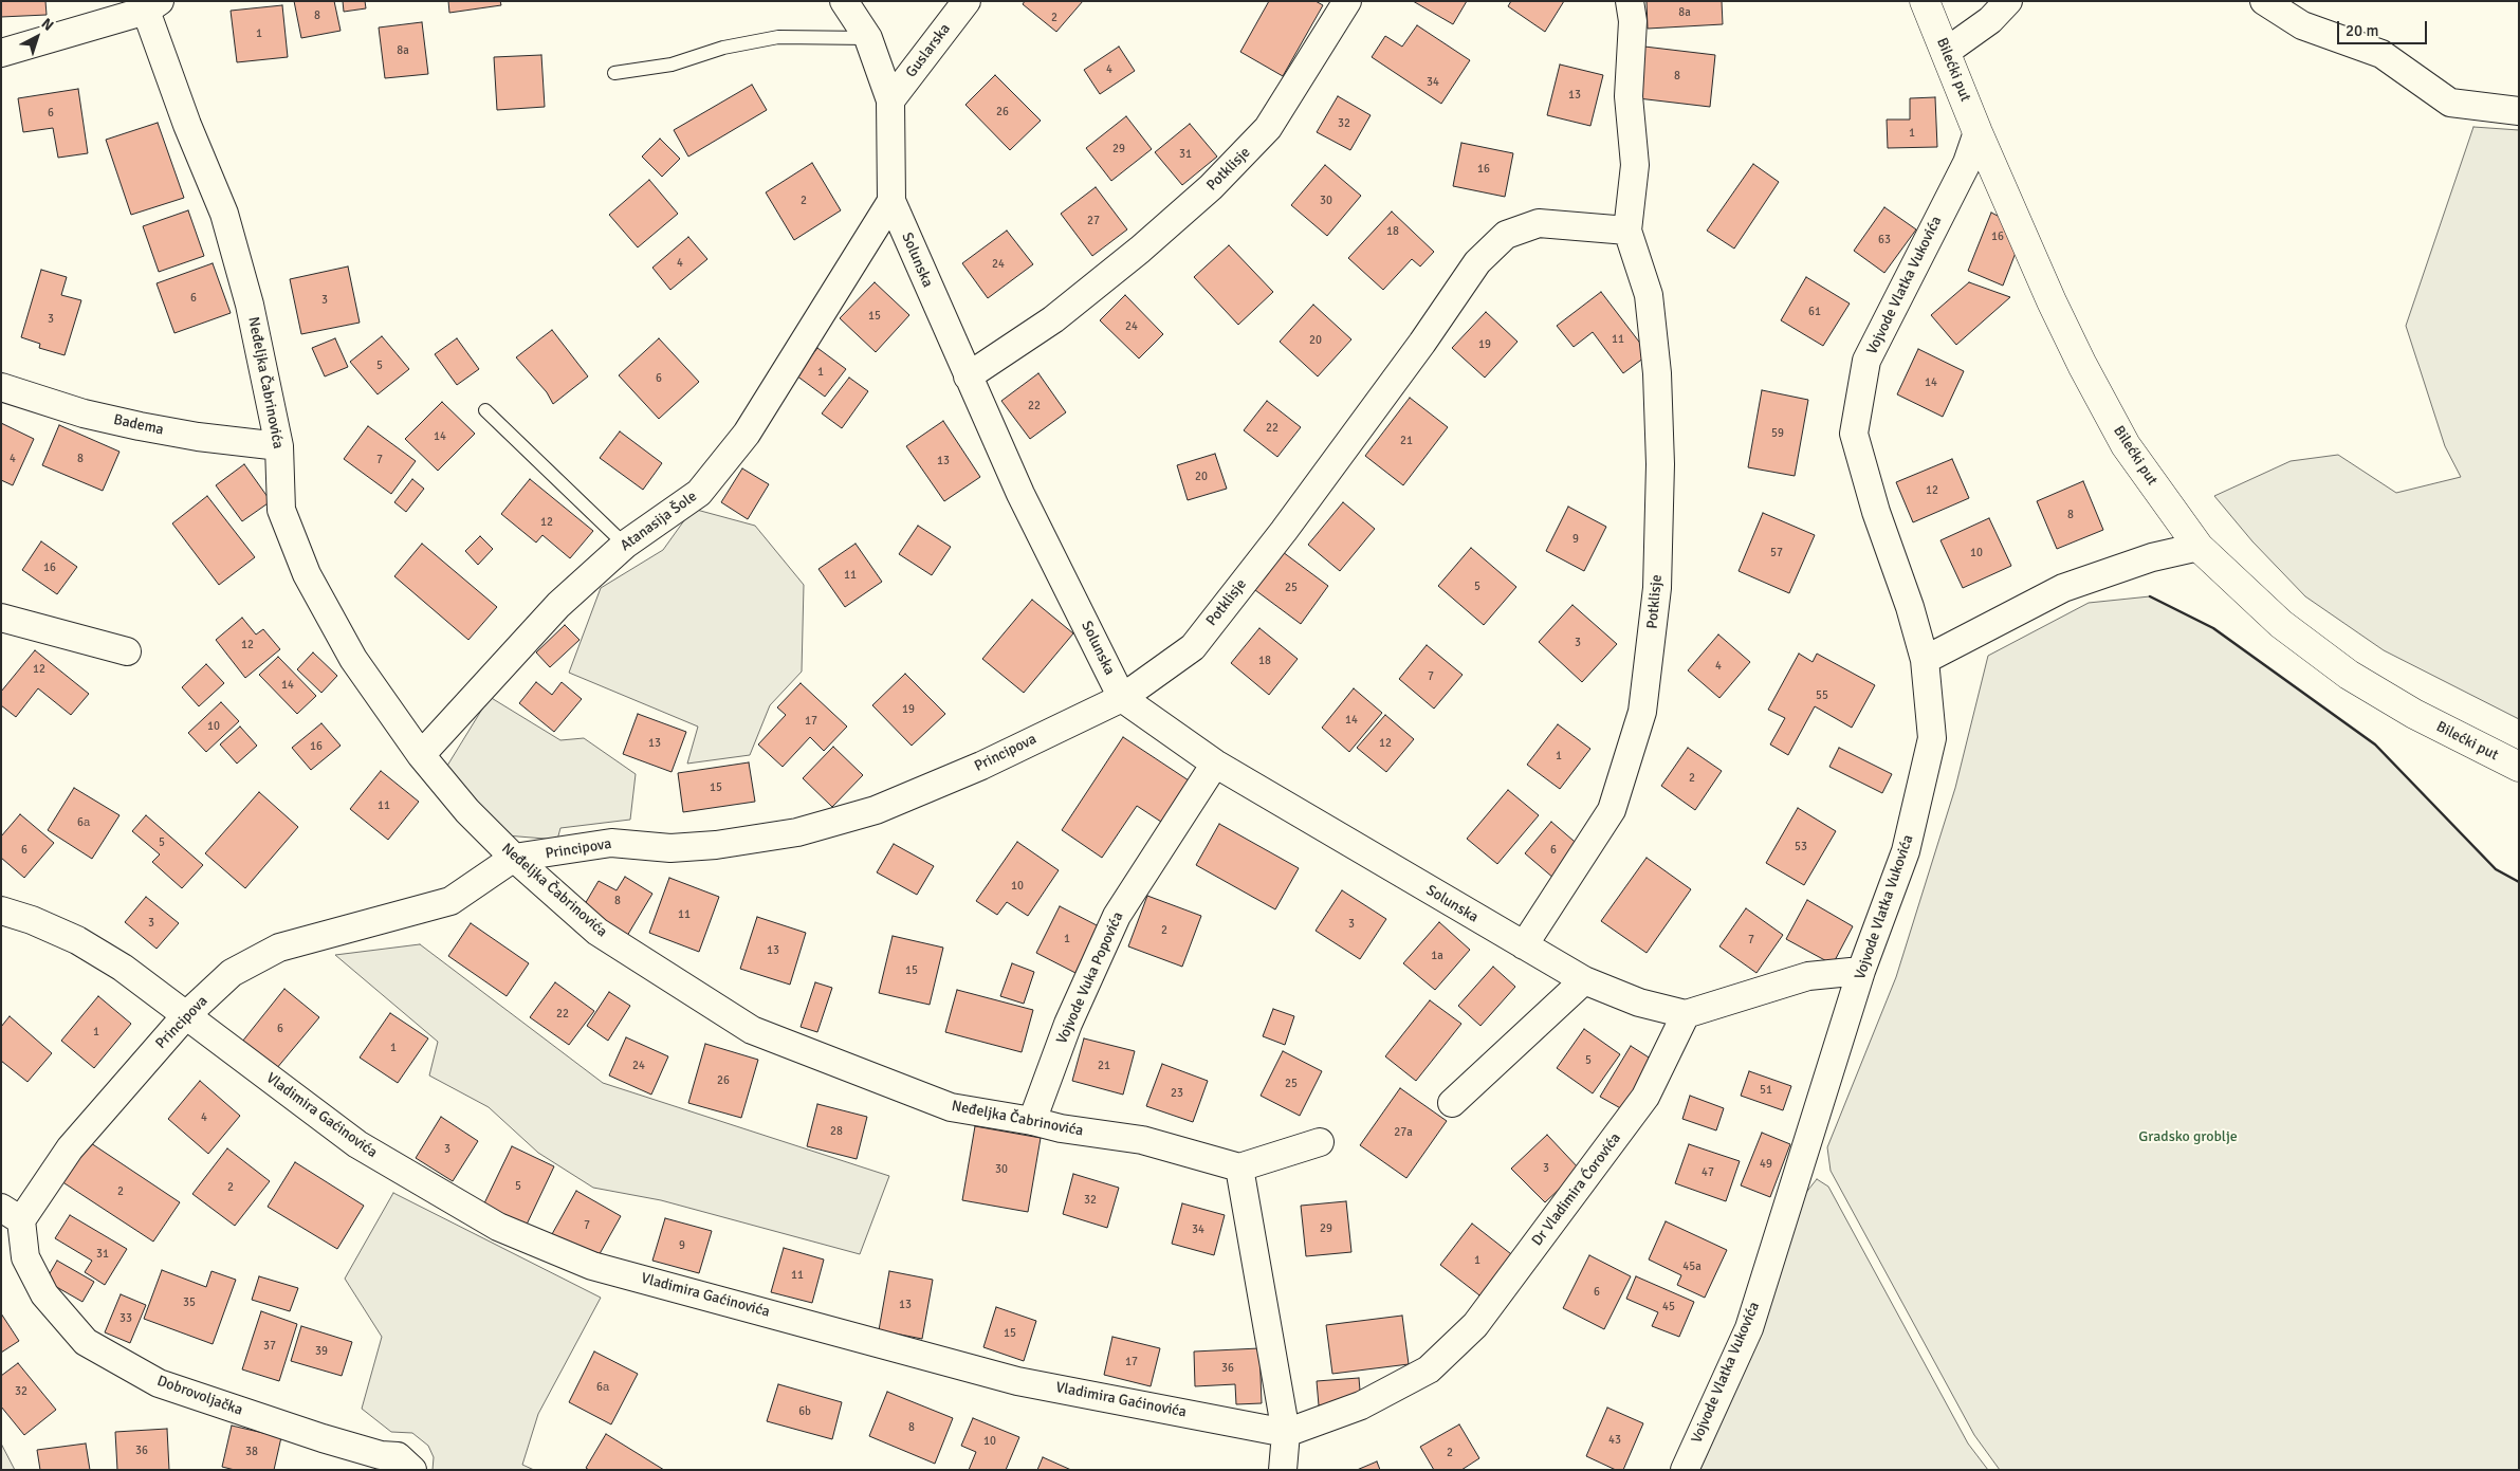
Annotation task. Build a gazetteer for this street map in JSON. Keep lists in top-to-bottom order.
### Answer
{
  "streets": {
    "main road": ["Bilećki put"],
    "street": [
      "Guslarska",
      "Potklisje",
      "Solunska",
      "Vojvode Vlatka Vukovića",
      "Neđeljka Čabrinovića",
      "Badema",
      "Atanasija Šole",
      "Principova",
      "Vojvode Vuka Popovića",
      "Vladimira Gaćinovića",
      "Dr Vladimira Ćorovića",
      "Dobrovoljačka"
    ]
  },
  "crossings": [
    ["Guslarska", "Solunska"],
    ["Bilećki put", "Vojvode Vlatka Vukovića"],
    ["Potklisje", "Solunska"],
    ["Potklisje", "Principova"],
    ["Solunska", "Atanasija Šole"],
    ["Solunska", "Principova"],
    ["Solunska", "Vojvode Vuka Popovića"],
    ["Solunska", "Dr Vladimira Ćorovića"],
    ["Neđeljka Čabrinovića", "Badema"],
    ["Neđeljka Čabrinovića", "Atanasija Šole"],
    ["Neđeljka Čabrinovića", "Principova"],
    ["Neđeljka Čabrinovića", "Vojvode Vuka Popovića"],
    ["Principova", "Vladimira Gaćinovića"],
    ["Principova", "Dobrovoljačka"],
    ["Vladimira Gaćinovića", "Dr Vladimira Ćorovića"]
  ],
  "parks": ["Gradsko groblje"],
  "house_numbers": [
    "8a",
    "8",
    "2",
    "1",
    "8a",
    "4",
    "8",
    "34",
    "13",
    "26",
    "6",
    "32",
    "1",
    "29",
    "31",
    "16",
    "2",
    "30",
    "27",
    "18",
    "16",
    "63",
    "4",
    "24",
    "6",
    "3",
    "61",
    "15",
    "3",
    "24",
    "11",
    "20",
    "19",
    "5",
    "1",
    "6",
    "14",
    "22",
    "22",
    "59",
    "14",
    "21",
    "4",
    "8",
    "7",
    "13",
    "20",
    "12",
    "8",
    "12",
    "9",
    "57",
    "10",
    "16",
    "11",
    "5",
    "25",
    "3",
    "12",
    "18",
    "4",
    "12",
    "7",
    "14",
    "55",
    "19",
    "14",
    "17",
    "10",
    "13",
    "12",
    "16",
    "1",
    "2",
    "15",
    "11",
    "6а",
    "5",
    "53",
    "6",
    "6",
    "10",
    "8",
    "11",
    "3",
    "3",
    "2",
    "1",
    "7",
    "13",
    "1a",
    "15",
    "22",
    "6",
    "1",
    "1",
    "5",
    "24",
    "21",
    "26",
    "25",
    "51",
    "23",
    "4",
    "28",
    "27a",
    "3",
    "49",
    "3",
    "30",
    "47",
    "5",
    "2",
    "2",
    "32",
    "7",
    "29",
    "34",
    "9",
    "31",
    "1",
    "45a",
    "11",
    "6",
    "35",
    "13",
    "45",
    "33",
    "15",
    "37",
    "39",
    "17",
    "36",
    "6а",
    "32",
    "6b",
    "8",
    "43",
    "10",
    "36",
    "38",
    "2"
  ],
  "scale_bar": "20 m",
  "north": "top right"
}
